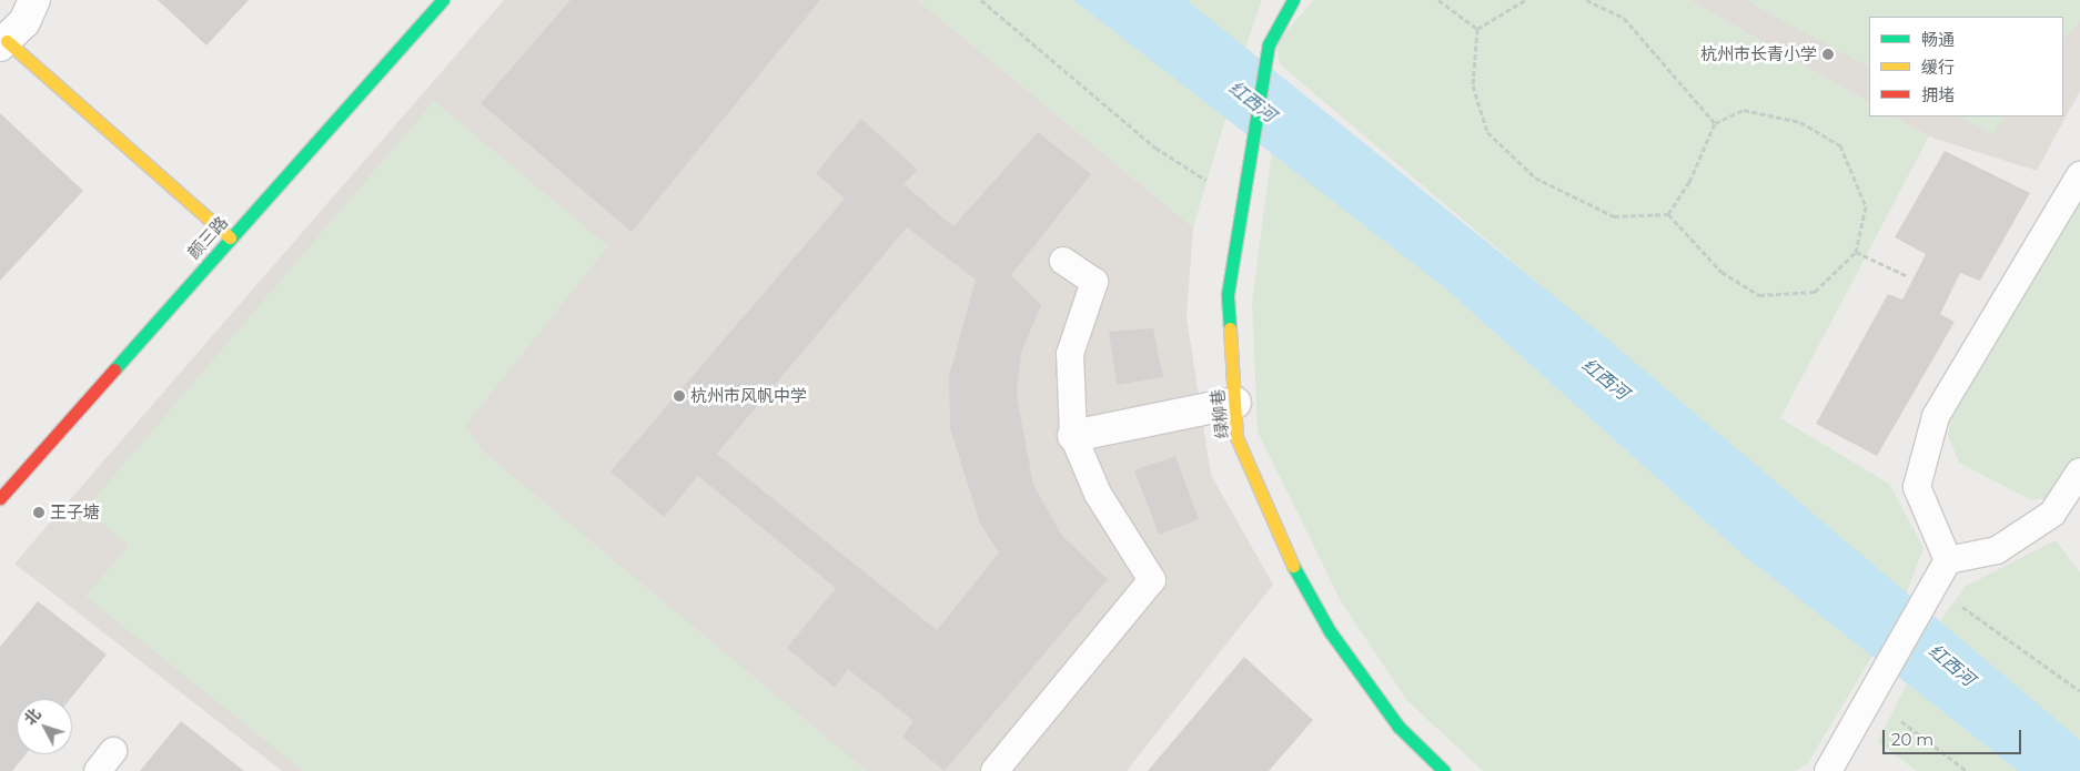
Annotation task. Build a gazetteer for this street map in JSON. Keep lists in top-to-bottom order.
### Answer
{
  "streets": {
    "street": ["颜三路", "绿柳巷"]
  },
  "water": ["红西河"],
  "places": ["杭州市长青小学", "杭州市风帆中学", "王子塘"],
  "legend": ["畅通", "缓行", "拥堵"],
  "scale_bar": "20 m",
  "north": "top left"
}
